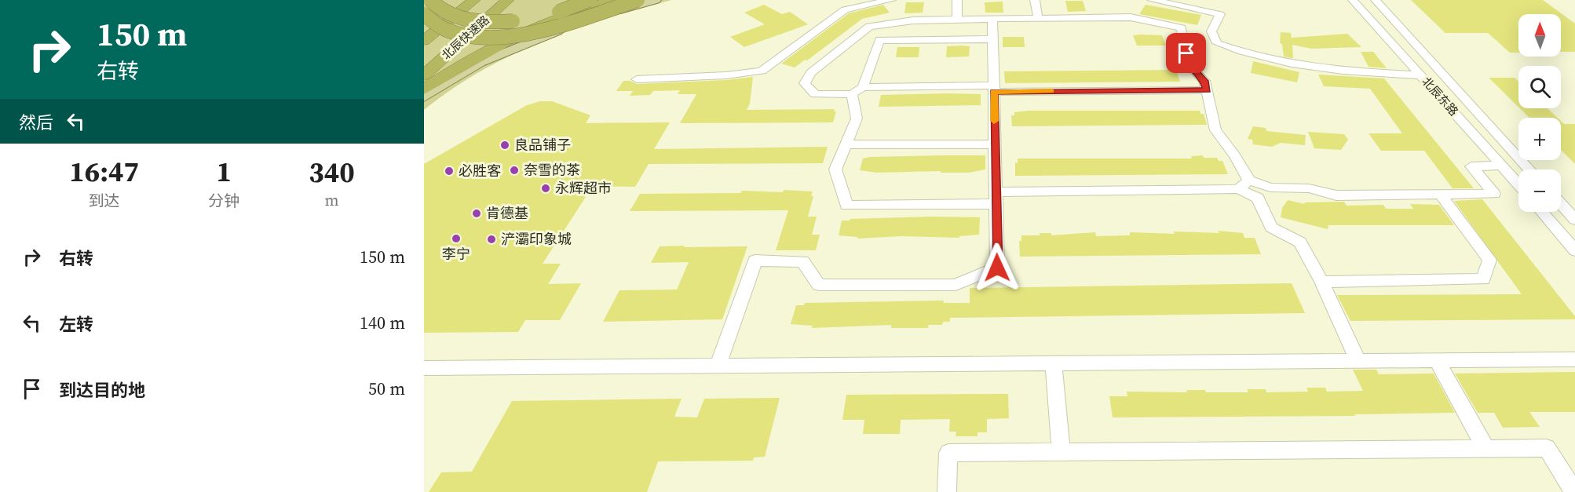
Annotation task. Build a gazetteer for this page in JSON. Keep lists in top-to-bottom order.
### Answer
{
  "streets": {
    "highway": ["北辰快速路"],
    "street": ["北辰东路"]
  },
  "places": [
    "良品铺子",
    "奈雪的茶",
    "必胜客",
    "永辉超市",
    "肯德基",
    "李宁",
    "浐灞印象城"
  ],
  "north": "top",
  "page": {
    "turn": ["150 m", "右转"],
    "map_buttons": ["+", "−"],
    "then": "然后",
    "eta": [
      "16:47",
      "到达",
      "1",
      "分钟",
      "340",
      "m"
    ],
    "list": [
      {
        "name": "右转",
        "value": "150 m"
      },
      {
        "name": "左转",
        "value": "140 m"
      },
      {
        "name": "到达目的地",
        "value": "50 m"
      }
    ]
  }
}
